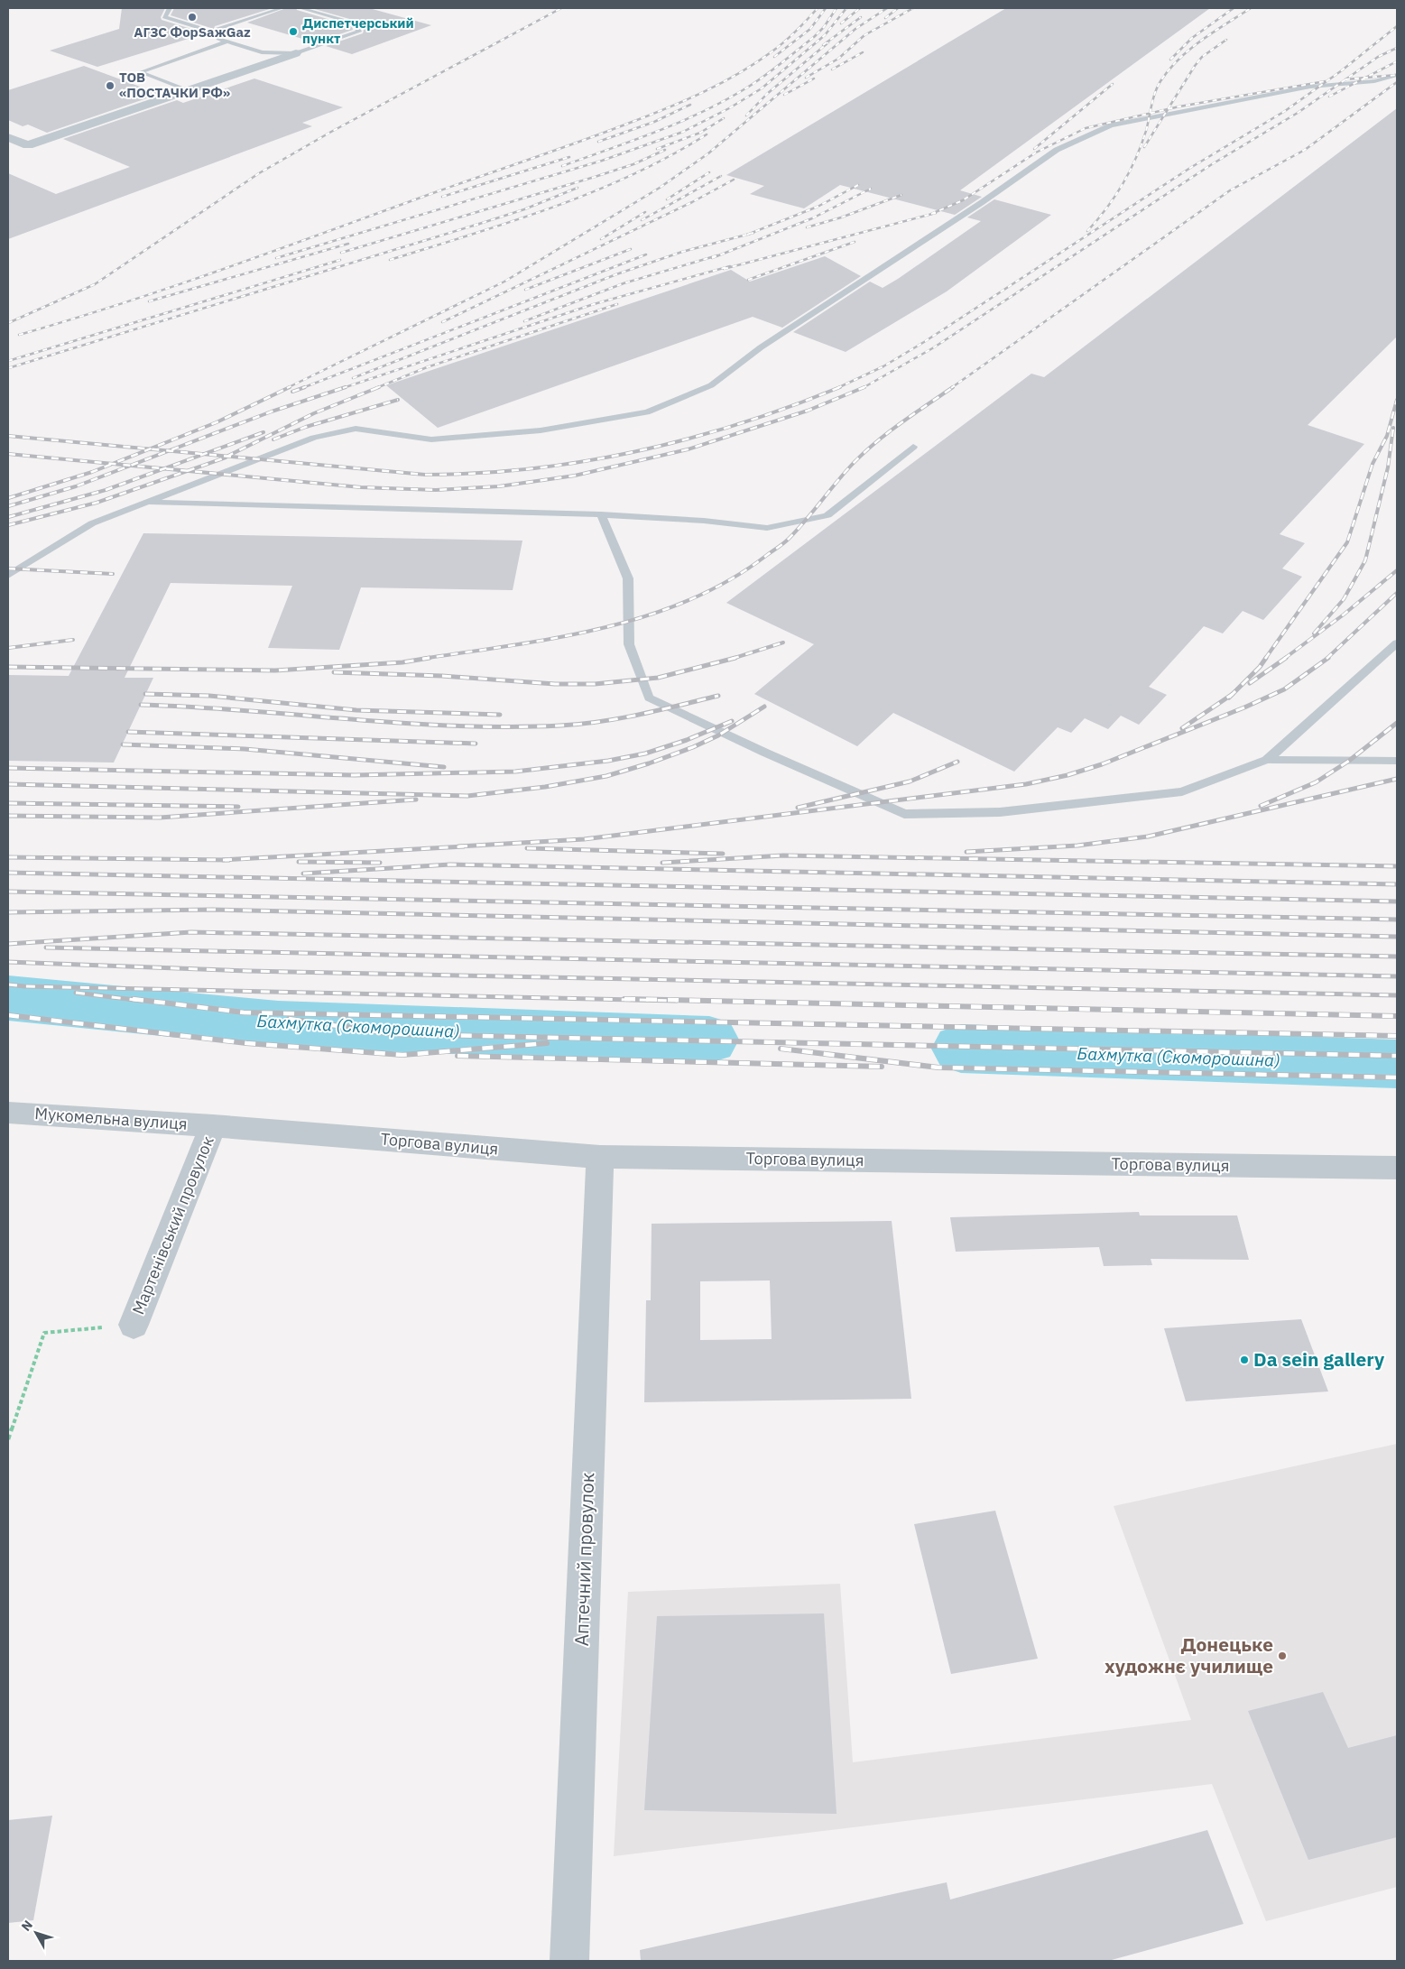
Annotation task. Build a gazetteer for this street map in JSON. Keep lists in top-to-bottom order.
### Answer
{
  "streets": {
    "street": [
      "Мукомельна вулиця",
      "Торгова вулиця",
      "Мартенівський провулок",
      "Аптечний провулок"
    ]
  },
  "crossings": [
    ["Мукомельна вулиця", "Торгова вулиця"],
    ["Мукомельна вулиця", "Мартенівський провулок"],
    ["Торгова вулиця", "Мартенівський провулок"],
    ["Торгова вулиця", "Аптечний провулок"]
  ],
  "water": ["Бахмутка (Скоморошина)"],
  "places": [
    "АГЗС ФорSажGaz",
    "Диспетчерський пункт",
    "ТОВ «ПОСТАЧКИ РФ»",
    "Da sein gallery",
    "Донецьке художнє училище"
  ],
  "north": "top left"
}
